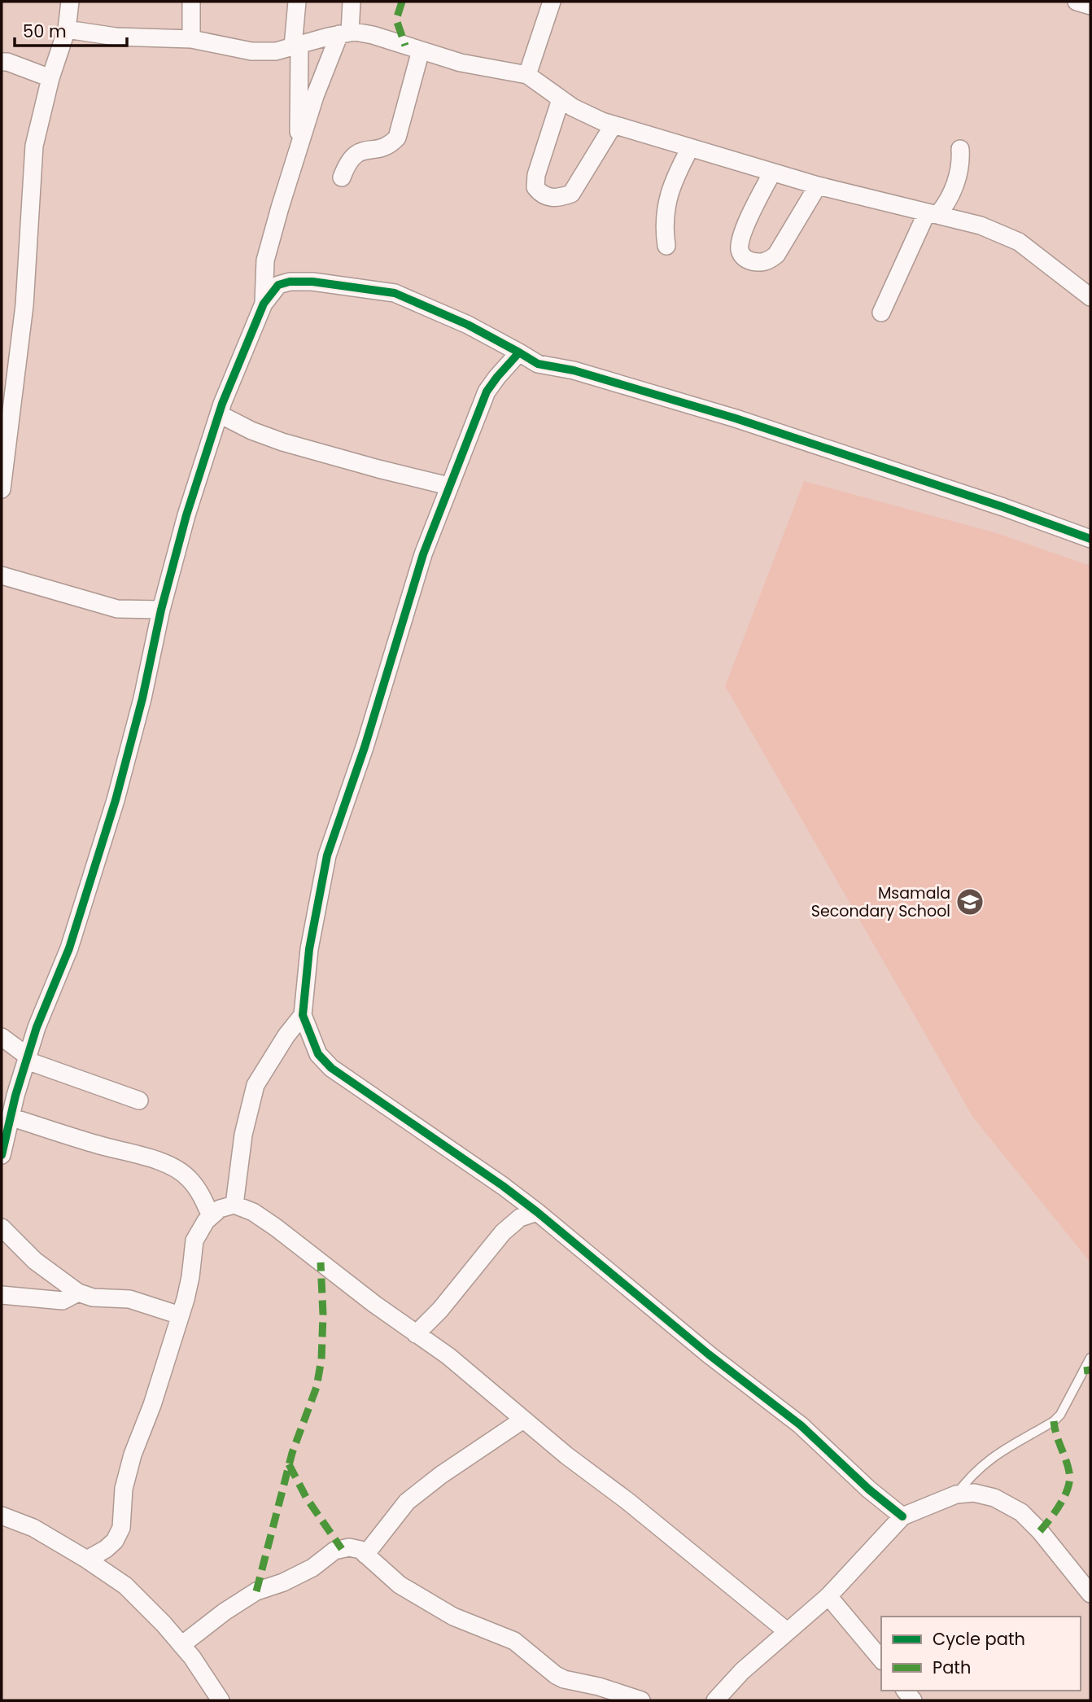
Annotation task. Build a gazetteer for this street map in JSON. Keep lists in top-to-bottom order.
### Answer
{
  "places": {
    "school or university": ["Msamala Secondary School"]
  },
  "legend": ["Cycle path", "Path"],
  "scale_bar": "50 m"
}
